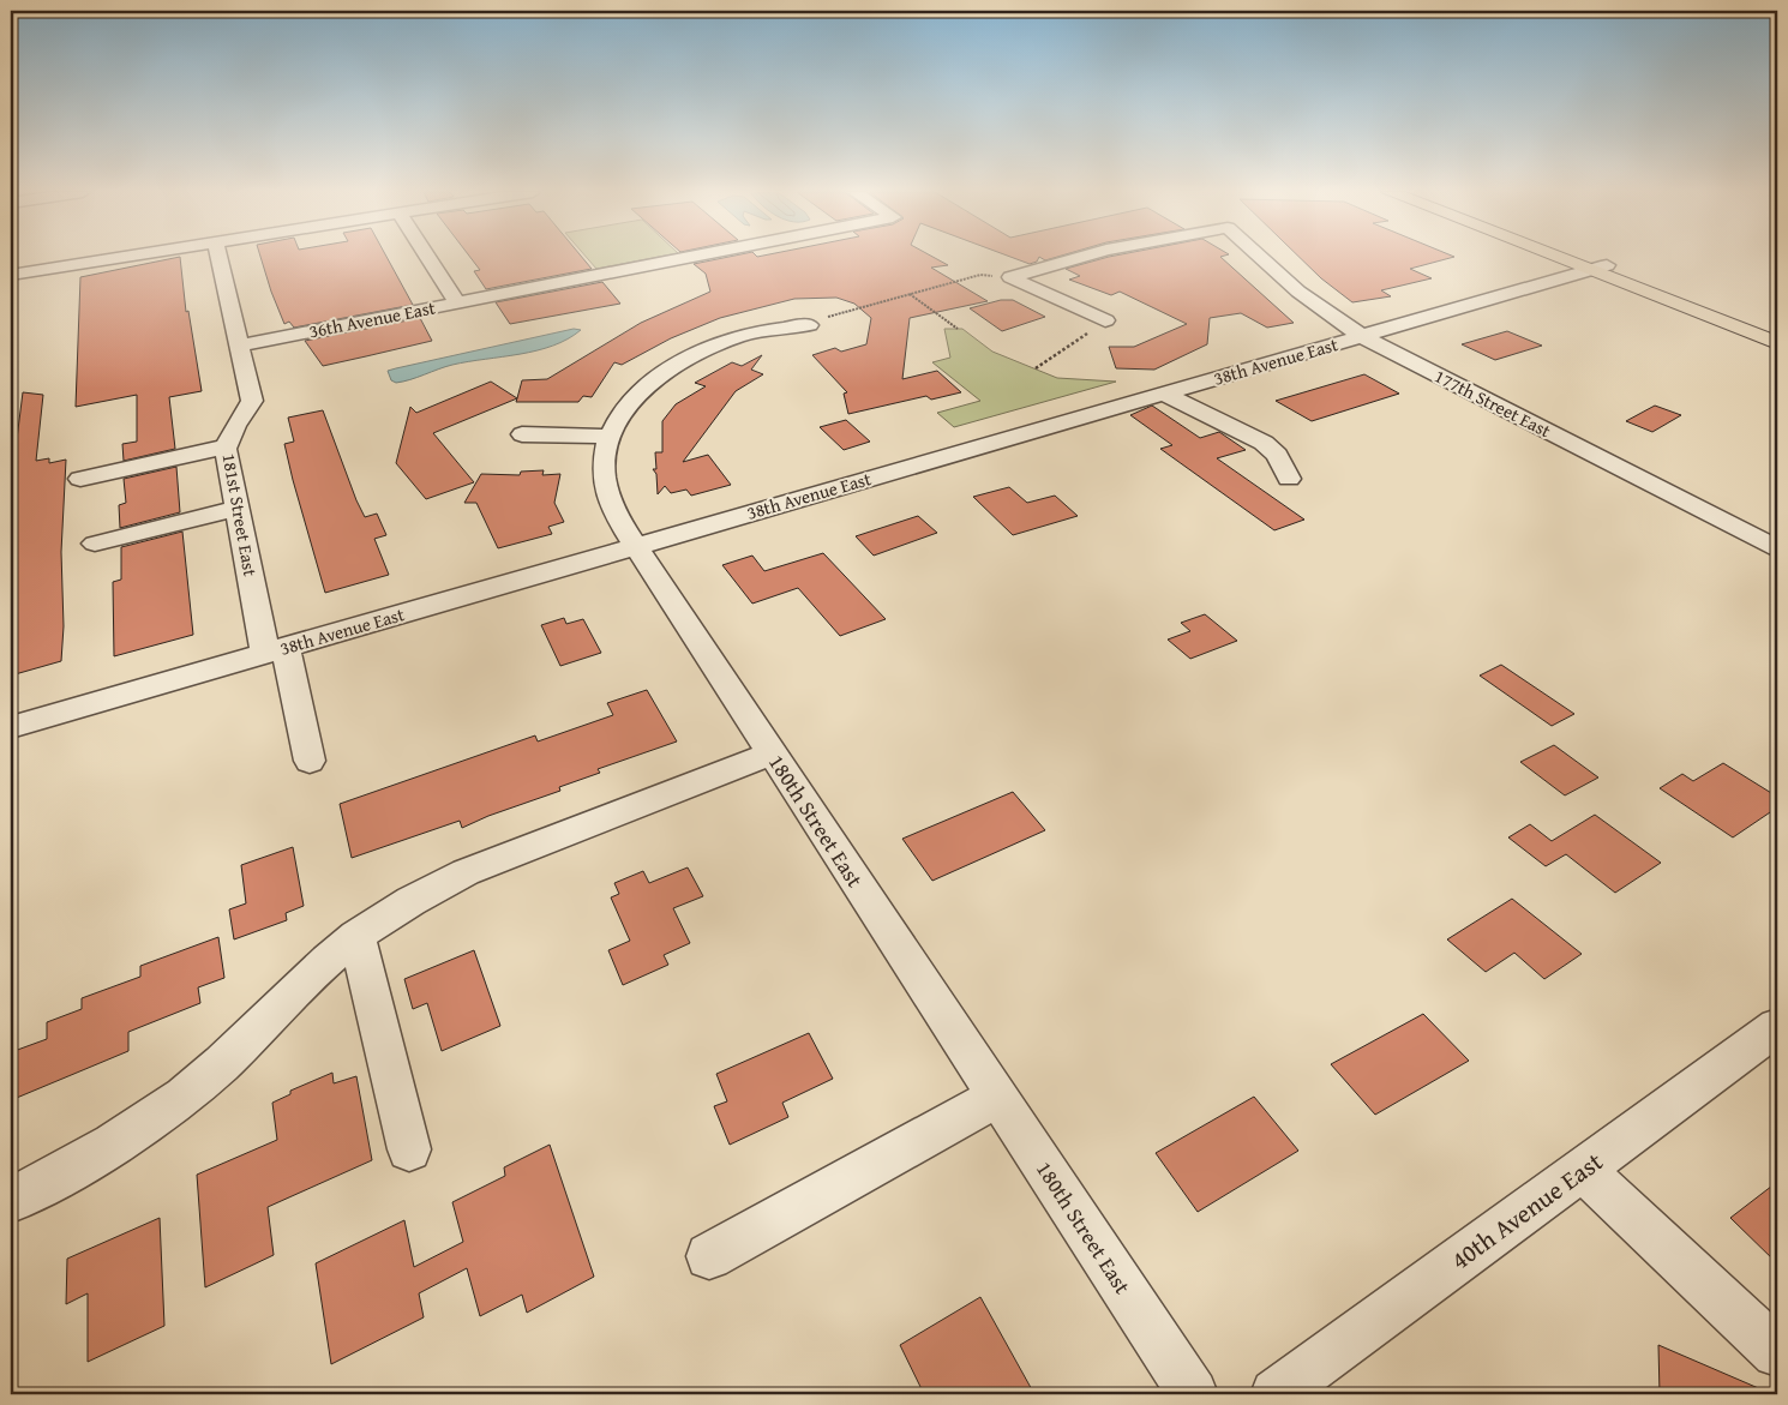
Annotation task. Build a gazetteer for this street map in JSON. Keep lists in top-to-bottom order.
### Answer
{
  "streets": {
    "street": [
      "36th Avenue East",
      "38th Avenue East",
      "177th Street East",
      "181st Street East",
      "180th Street East",
      "40th Avenue East"
    ]
  },
  "crossings": [
    ["36th Avenue East", "181st Street East"],
    ["38th Avenue East", "177th Street East"],
    ["38th Avenue East", "181st Street East"],
    ["38th Avenue East", "180th Street East"]
  ]
}
